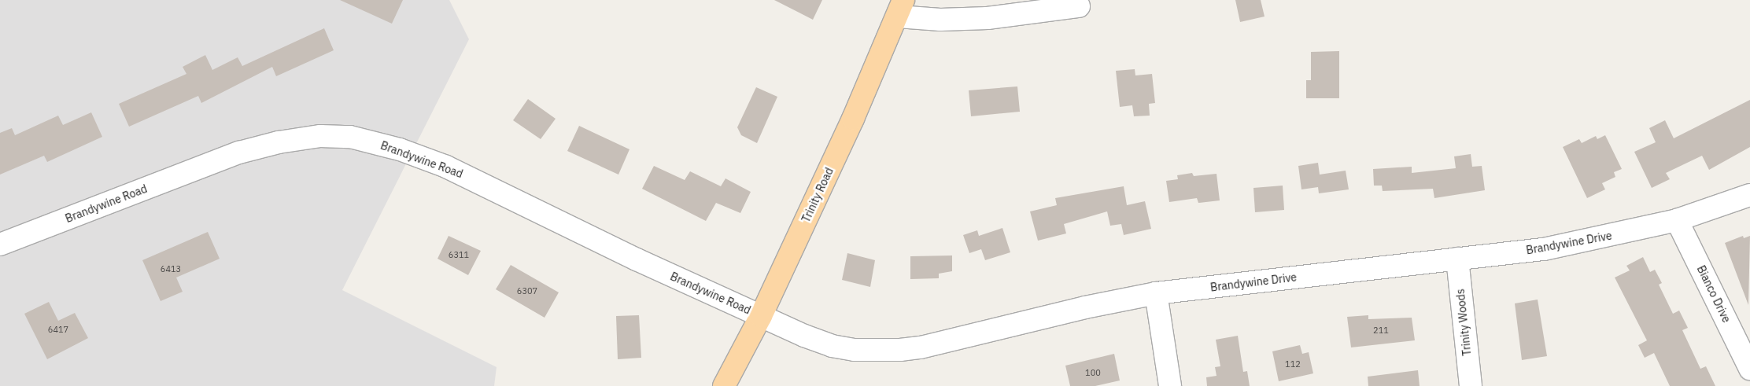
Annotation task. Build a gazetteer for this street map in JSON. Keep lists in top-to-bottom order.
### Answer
{
  "streets": {
    "main road": ["Trinity Road"],
    "street": [
      "Brandywine Road",
      "Brandywine Drive",
      "Bianco Drive",
      "Trinity Woods"
    ]
  },
  "crossings": [
    ["Brandywine Road", "Trinity Road"],
    ["Brandywine Road", "Brandywine Drive"],
    ["Trinity Road", "Brandywine Drive"],
    ["Brandywine Drive", "Bianco Drive"],
    ["Brandywine Drive", "Trinity Woods"]
  ],
  "house_numbers": [
    "6311",
    "6413",
    "6307",
    "6417",
    "211",
    "112",
    "100"
  ]
}
